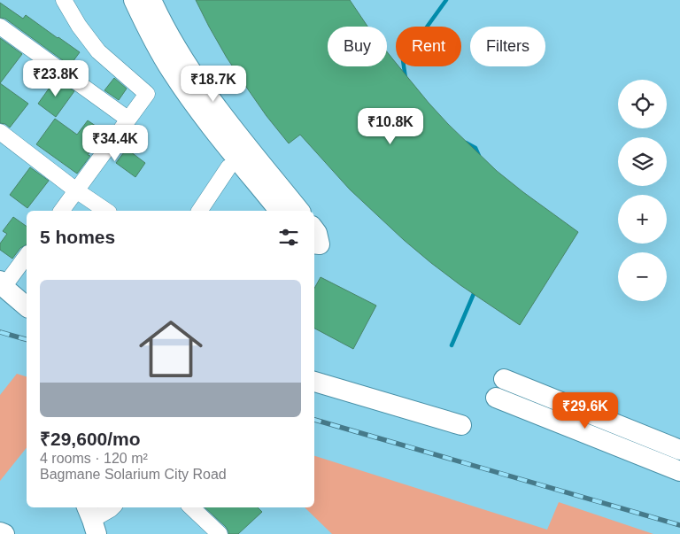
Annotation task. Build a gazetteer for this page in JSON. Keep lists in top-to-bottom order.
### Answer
{
  "page": {
    "chip": ["Buy", "Rent", "Filters"],
    "price": [
      "₹23.8K",
      "₹18.7K",
      "₹10.8K",
      "₹34.4K",
      "₹29.6K"
    ],
    "map_buttons": ["+", "−"],
    "heading": "5 homes",
    "list": [
      {
        "name": "₹29,600/mo",
        "note": "4 rooms · 120 m² · Bagmane Solarium City Road"
      }
    ]
  }
}
